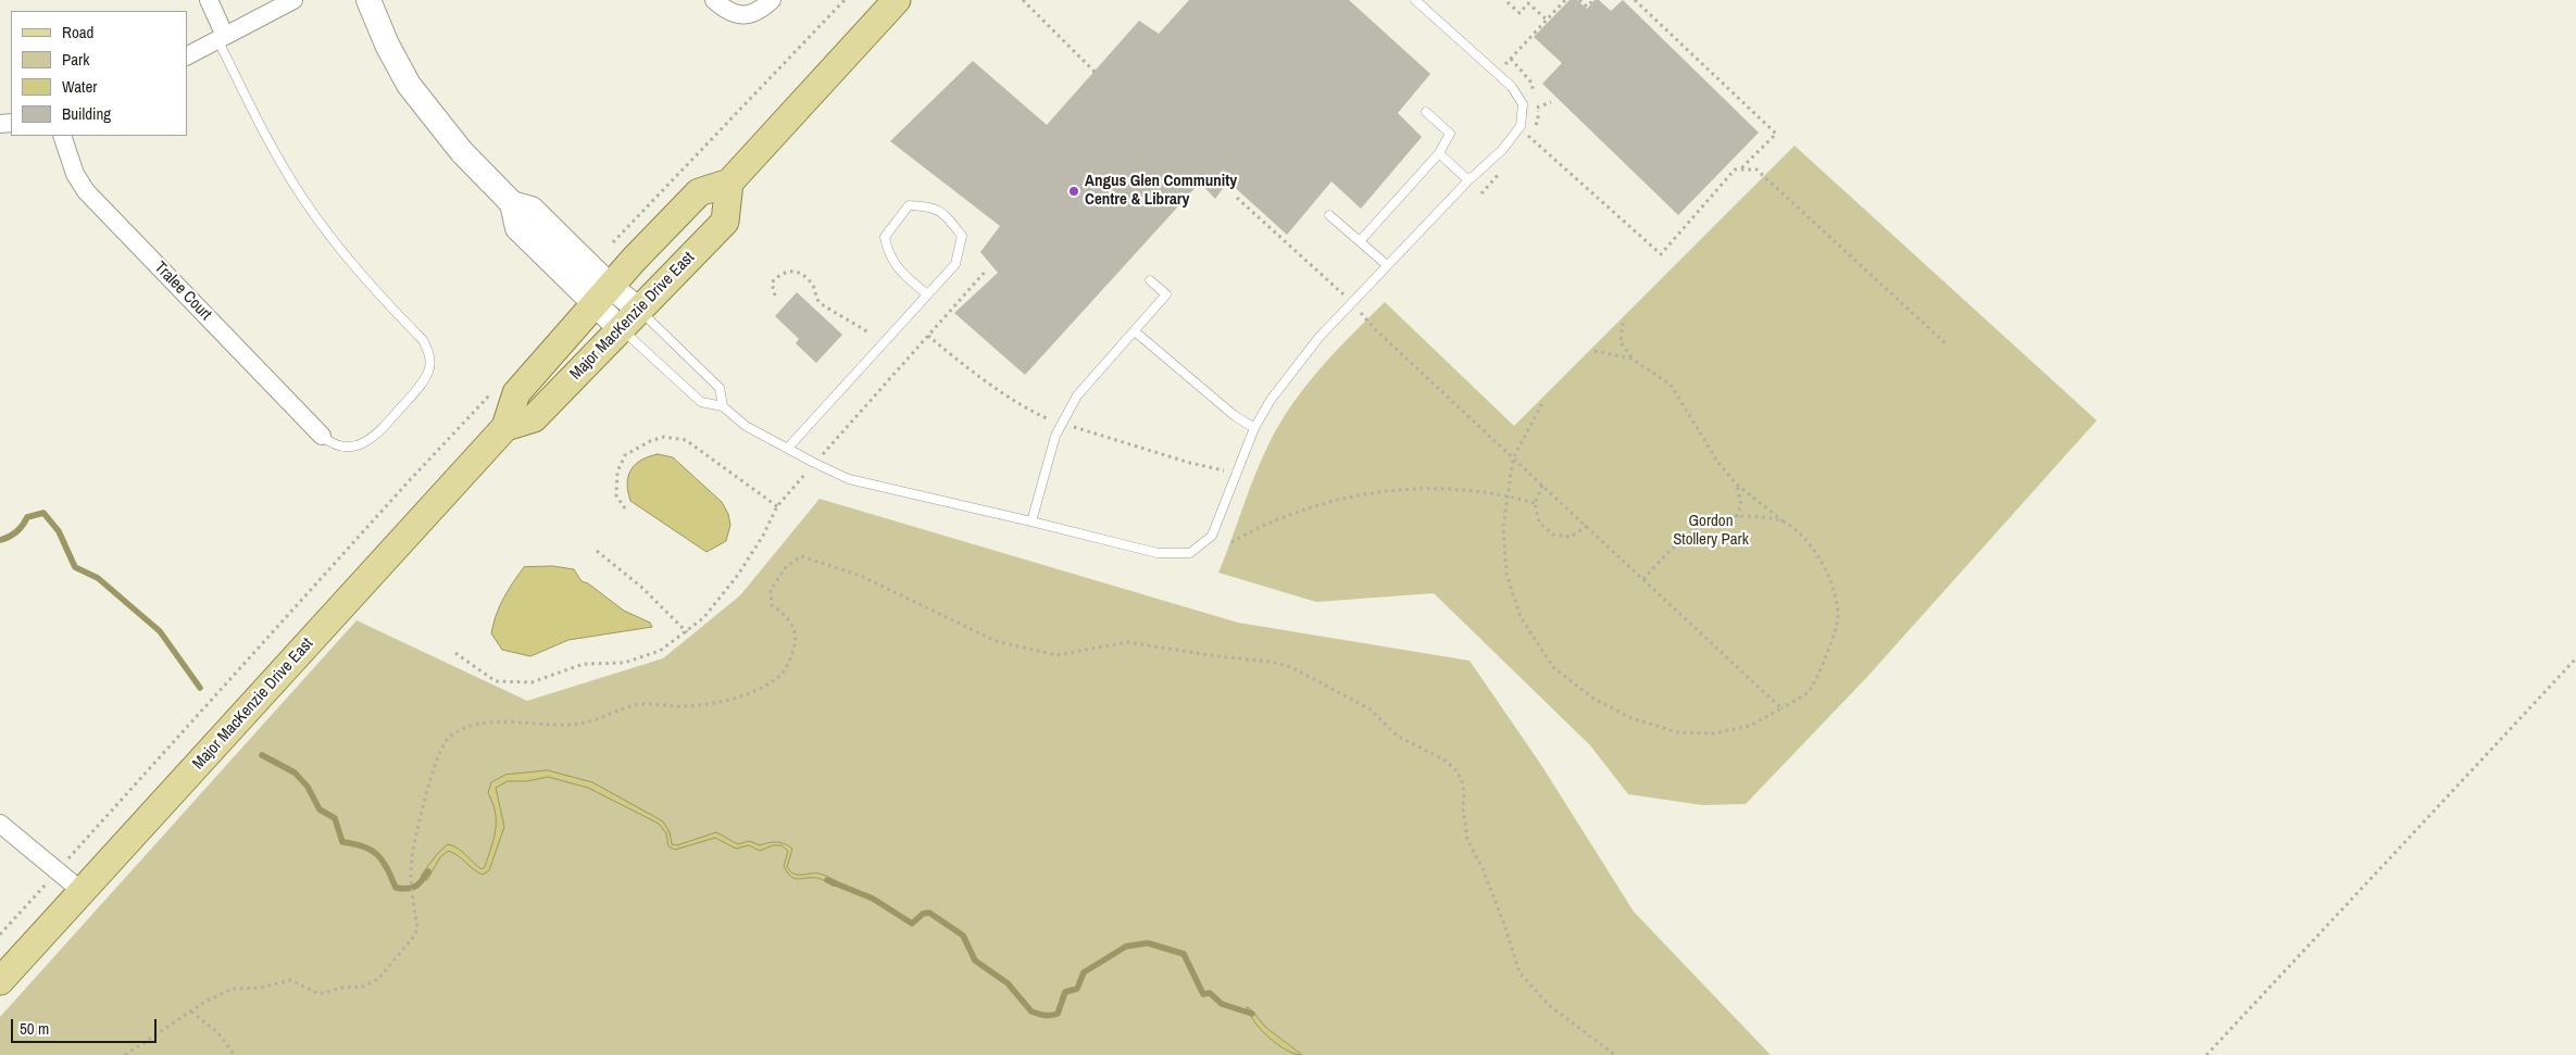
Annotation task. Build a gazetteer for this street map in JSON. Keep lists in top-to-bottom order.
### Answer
{
  "streets": {
    "main road": ["Major MacKenzie Drive East"],
    "street": ["Tralee Court"]
  },
  "parks": ["Gordon Stollery Park"],
  "places": ["Angus Glen Community Centre & Library"],
  "legend": [
    "Road",
    "Park",
    "Water",
    "Building"
  ],
  "scale_bar": "50 m"
}
